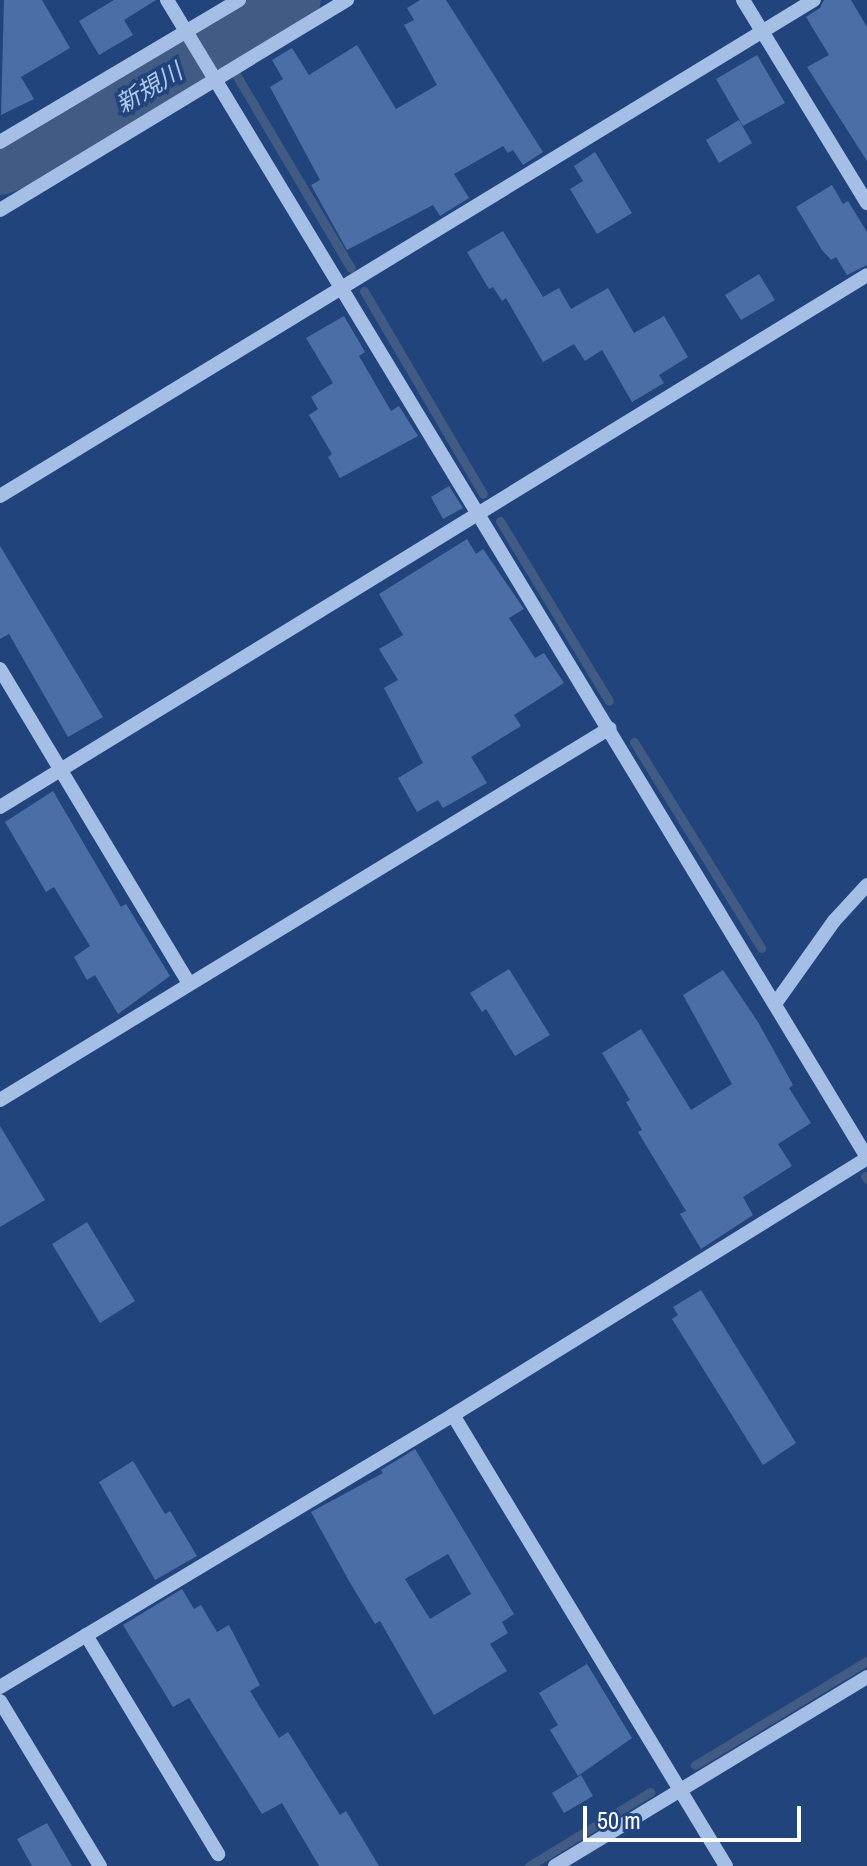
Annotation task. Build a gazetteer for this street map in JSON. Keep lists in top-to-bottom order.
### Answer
{
  "water": ["新規川"],
  "scale_bar": "50 m"
}
